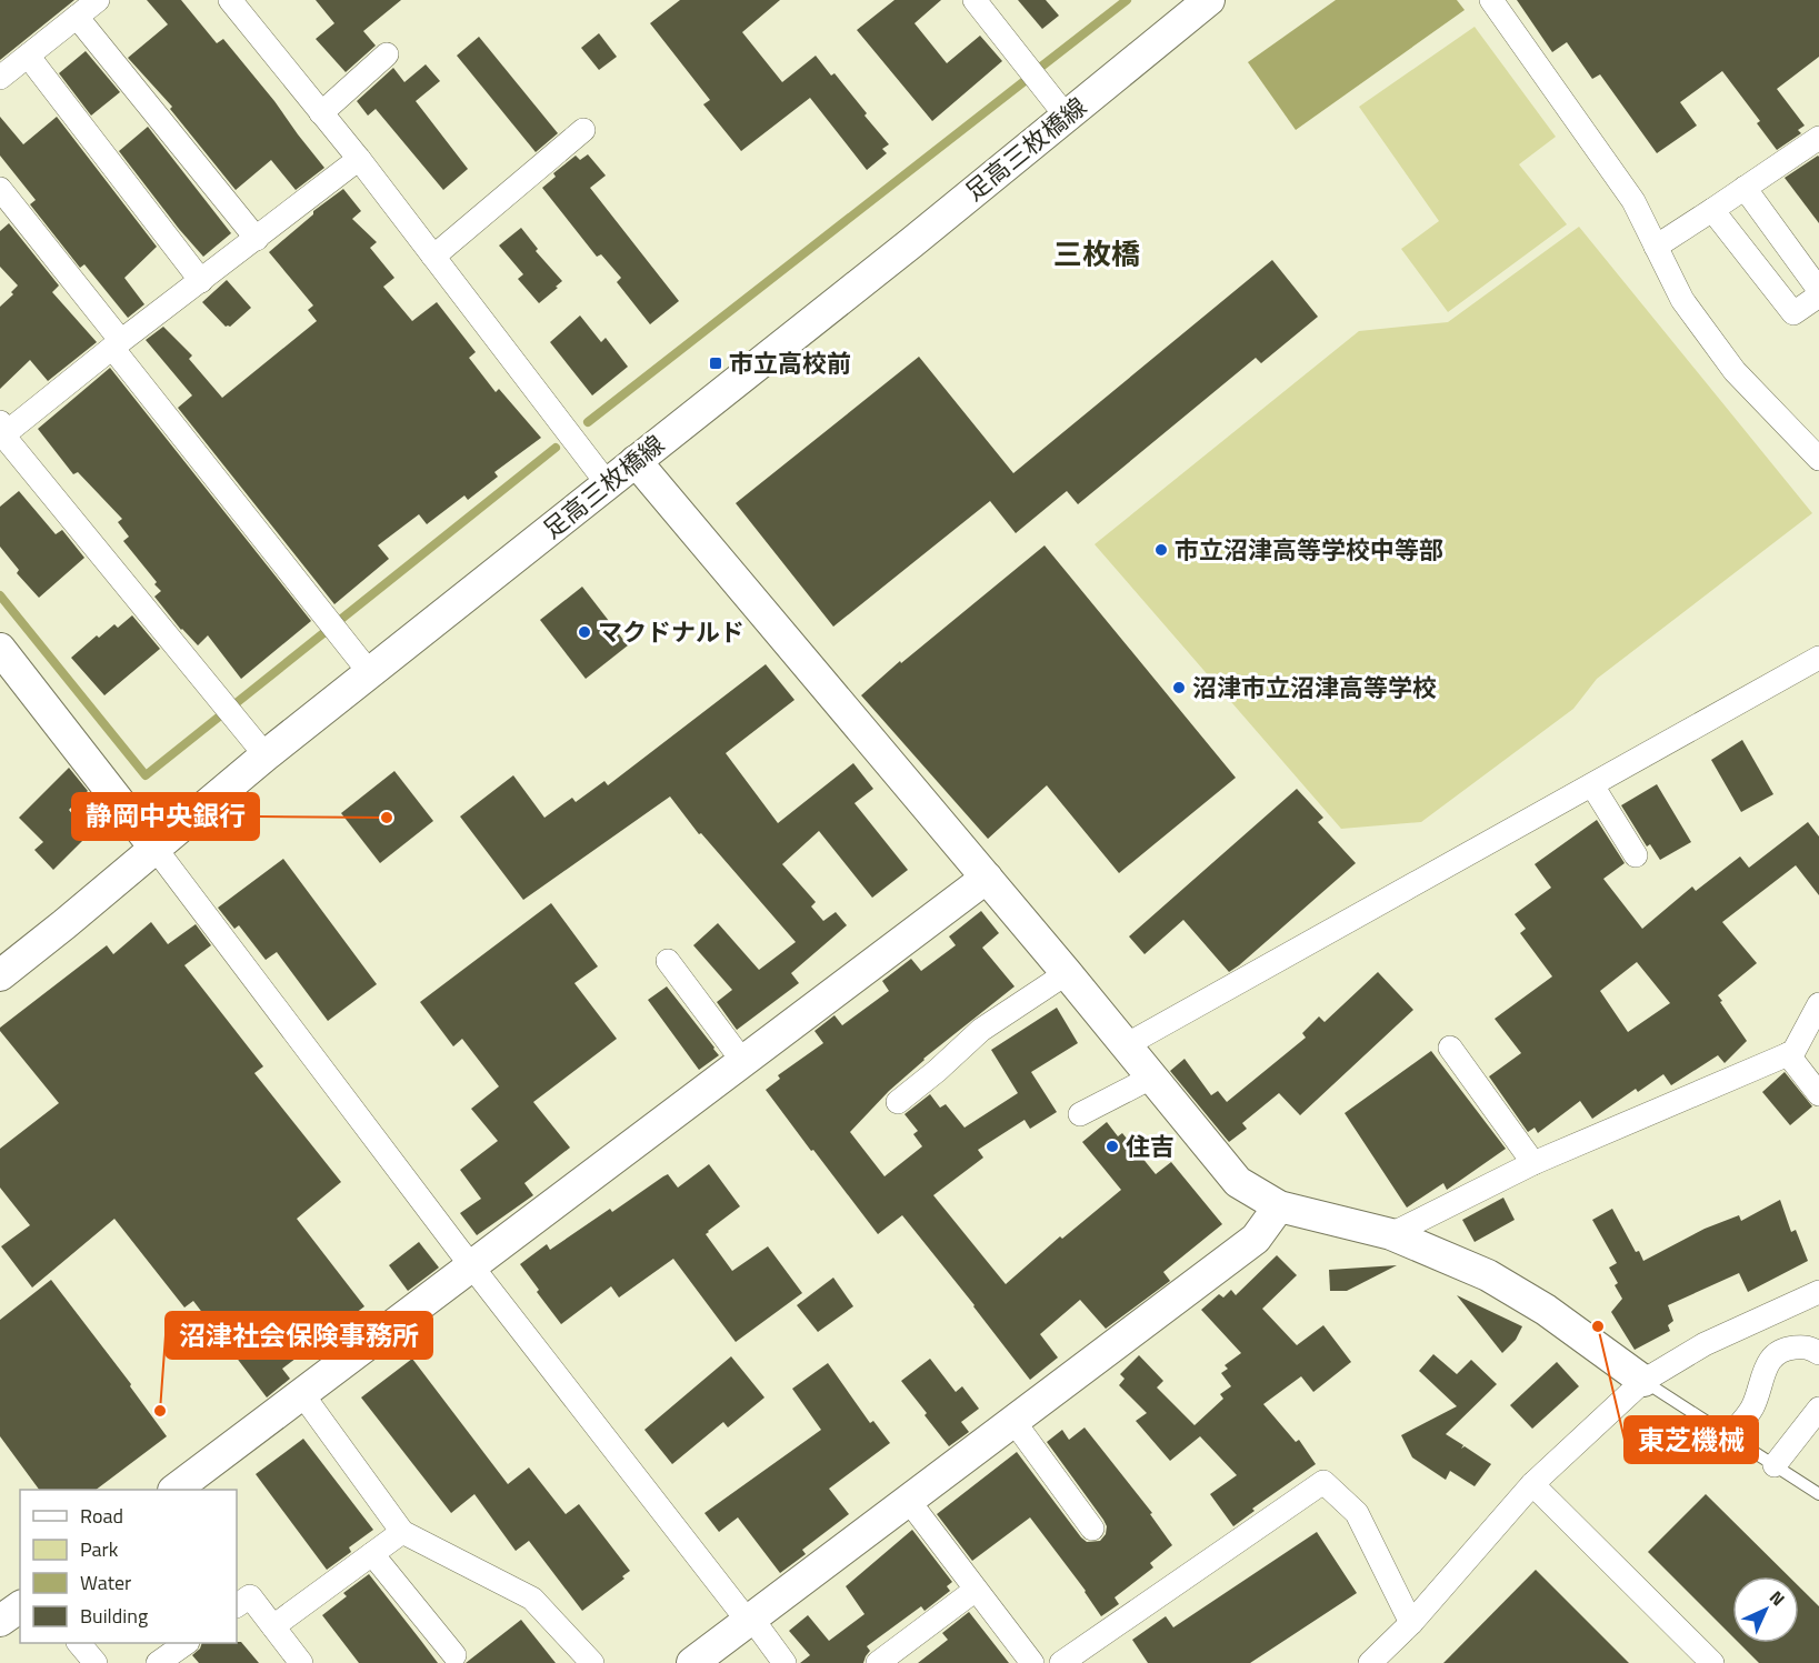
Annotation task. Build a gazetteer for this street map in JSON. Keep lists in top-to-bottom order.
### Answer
{
  "streets": {
    "street": ["足高三枚橋線"]
  },
  "districts": ["三枚橋"],
  "places": {
    "transit": ["市立高校前"],
    "other": [
      "市立沼津高等学校中等部",
      "マクドナルド",
      "沼津市立沼津高等学校",
      "静岡中央銀行",
      "住吉",
      "東芝機械",
      "沼津社会保険事務所"
    ]
  },
  "legend": [
    "Road",
    "Park",
    "Water",
    "Building"
  ],
  "north": "top right"
}
